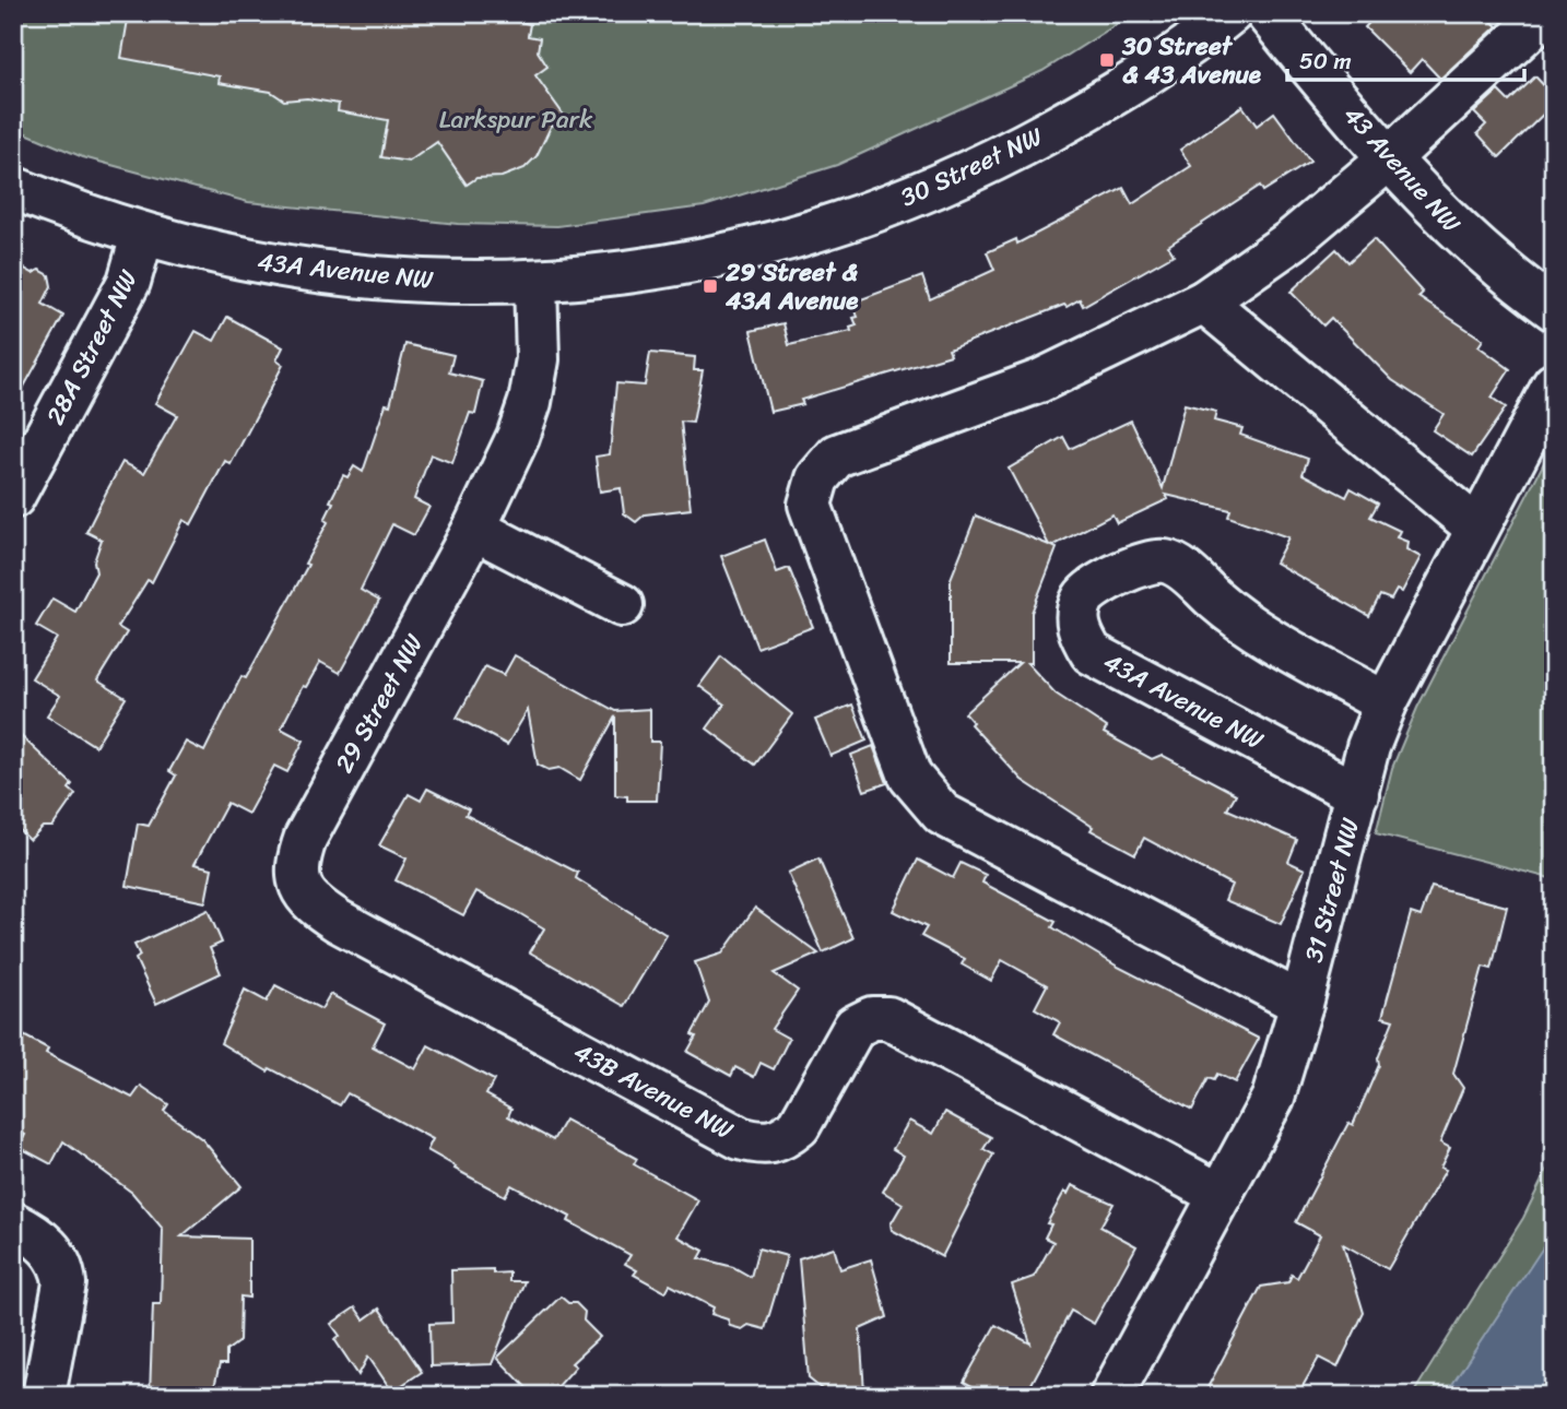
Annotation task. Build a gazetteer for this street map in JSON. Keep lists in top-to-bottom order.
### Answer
{
  "streets": {
    "street": [
      "30 Street NW",
      "43 Avenue NW",
      "43A Avenue NW",
      "28A Street NW",
      "29 Street NW",
      "31 Street NW",
      "43B Avenue NW"
    ]
  },
  "crossings": [
    ["30 Street NW", "43A Avenue NW"],
    ["43A Avenue NW", "28A Street NW"],
    ["43A Avenue NW", "29 Street NW"],
    ["43A Avenue NW", "31 Street NW"],
    ["29 Street NW", "43B Avenue NW"],
    ["31 Street NW", "43B Avenue NW"]
  ],
  "parks": ["Larkspur Park"],
  "places": {
    "transit": ["30 Street & 43 Avenue", "29 Street & 43A Avenue"]
  },
  "scale_bar": "50 m"
}
